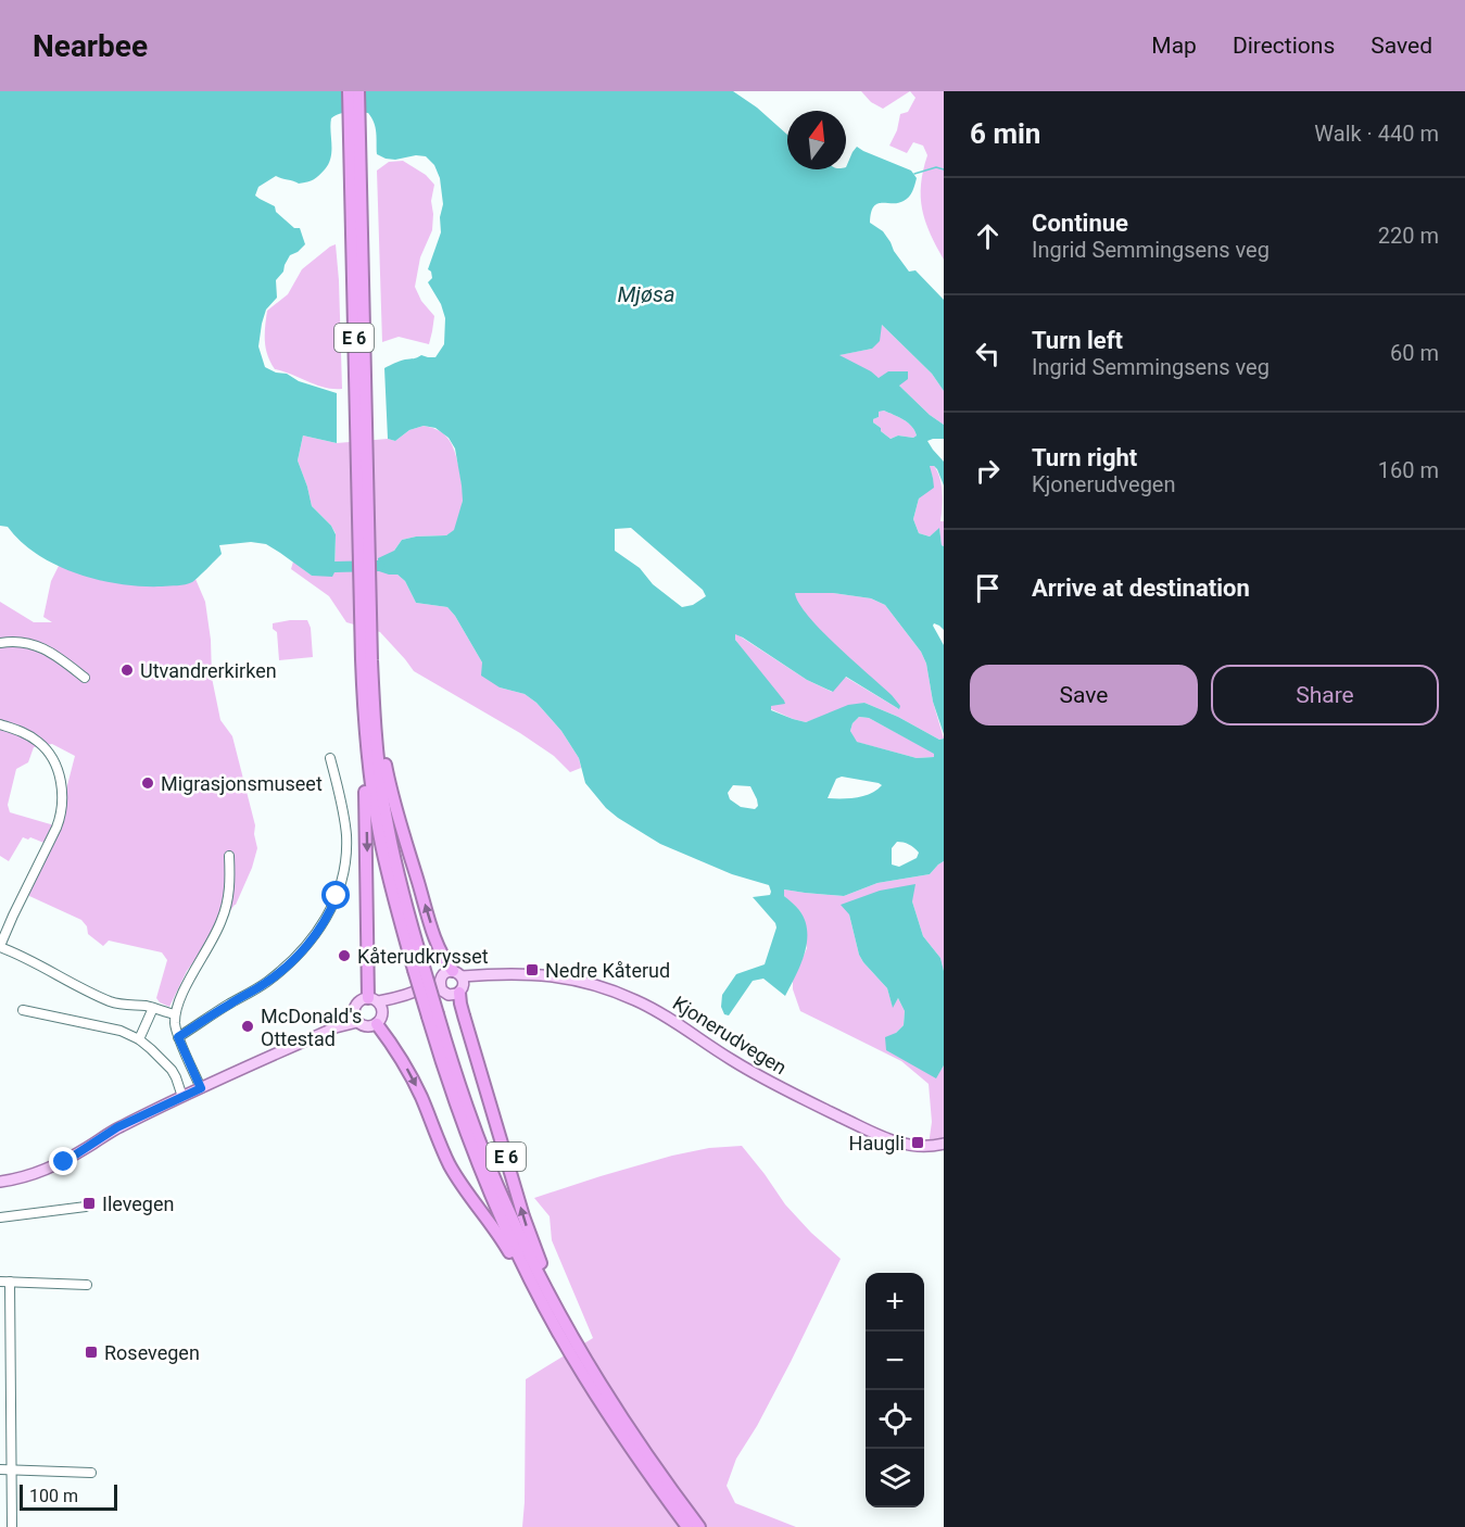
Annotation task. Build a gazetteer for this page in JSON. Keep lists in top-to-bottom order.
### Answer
{
  "streets": {
    "highway": ["E 6"],
    "main road": ["Kjonerudvegen"]
  },
  "crossings": [
    ["E 6", "Kjonerudvegen"]
  ],
  "water": ["Mjøsa"],
  "places": {
    "other": [
      "Utvandrerkirken",
      "Migrasjonsmuseet",
      "Kåterudkrysset",
      "McDonald's Ottestad"
    ],
    "transit": [
      "Nedre Kåterud",
      "Haugli",
      "Ilevegen",
      "Rosevegen"
    ]
  },
  "scale_bar": "100 m",
  "north": "top",
  "page": {
    "header": "Nearbee",
    "nav": ["Map", "Directions", "Saved"],
    "heading": ["6 min", "Walk · 440 m"],
    "list": [
      ["Continue", "Ingrid Semmingsens veg", "220 m"],
      ["Turn left", "Ingrid Semmingsens veg", "60 m"],
      ["Turn right", "Kjonerudvegen", "160 m"],
      "Arrive at destination"
    ],
    "buttons": ["Save", "Share"],
    "map_buttons": ["+", "−"],
    "scale": "100 m"
  }
}
